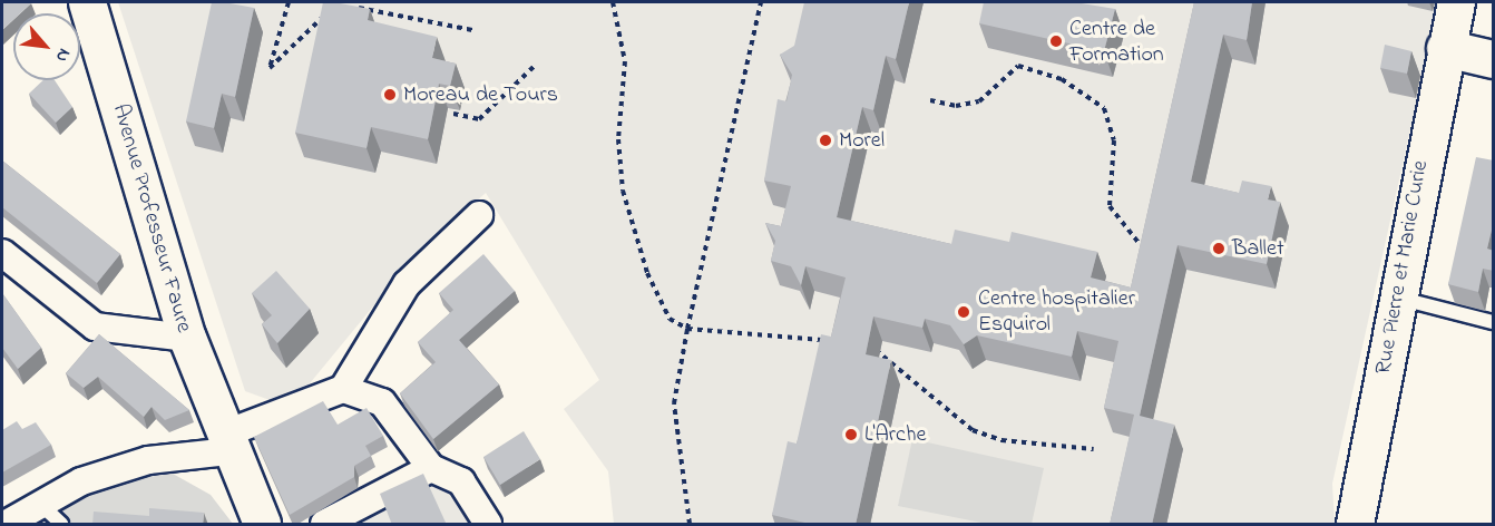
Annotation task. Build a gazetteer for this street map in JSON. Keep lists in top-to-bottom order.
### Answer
{
  "streets": {
    "main road": ["Avenue Professeur Faure", "Rue Pierre et Marie Curie"]
  },
  "places": [
    "Centre de Formation",
    "Moreau de Tours",
    "Morel",
    "Ballet",
    "Centre hospitalier Esquirol",
    "L'Arche"
  ],
  "north": "bottom right"
}
